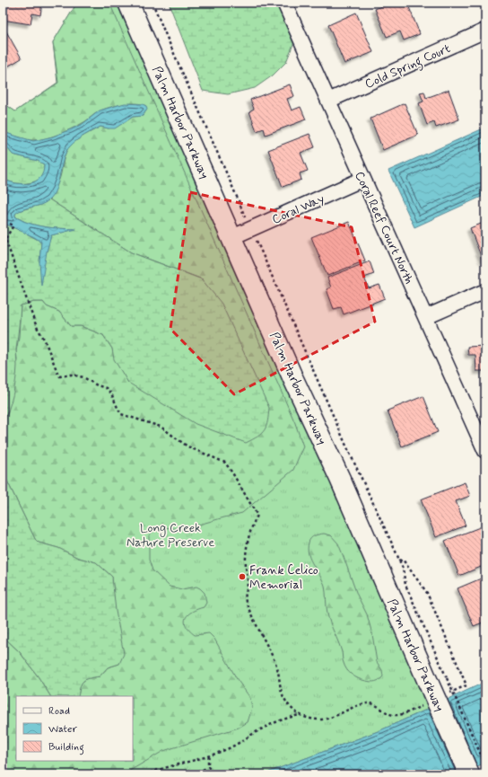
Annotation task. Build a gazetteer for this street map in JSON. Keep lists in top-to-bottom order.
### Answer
{
  "streets": {
    "street": [
      "Cold Spring Court",
      "Palm Harbor Parkway",
      "Coral Way",
      "Coral Reef Court North"
    ]
  },
  "crossings": [
    ["Cold Spring Court", "Coral Reef Court North"],
    ["Palm Harbor Parkway", "Coral Way"],
    ["Coral Way", "Coral Reef Court North"]
  ],
  "parks": ["Long Creek Nature Preserve"],
  "places": ["Frank Celico Memorial"],
  "legend": ["Road", "Water", "Building"]
}
